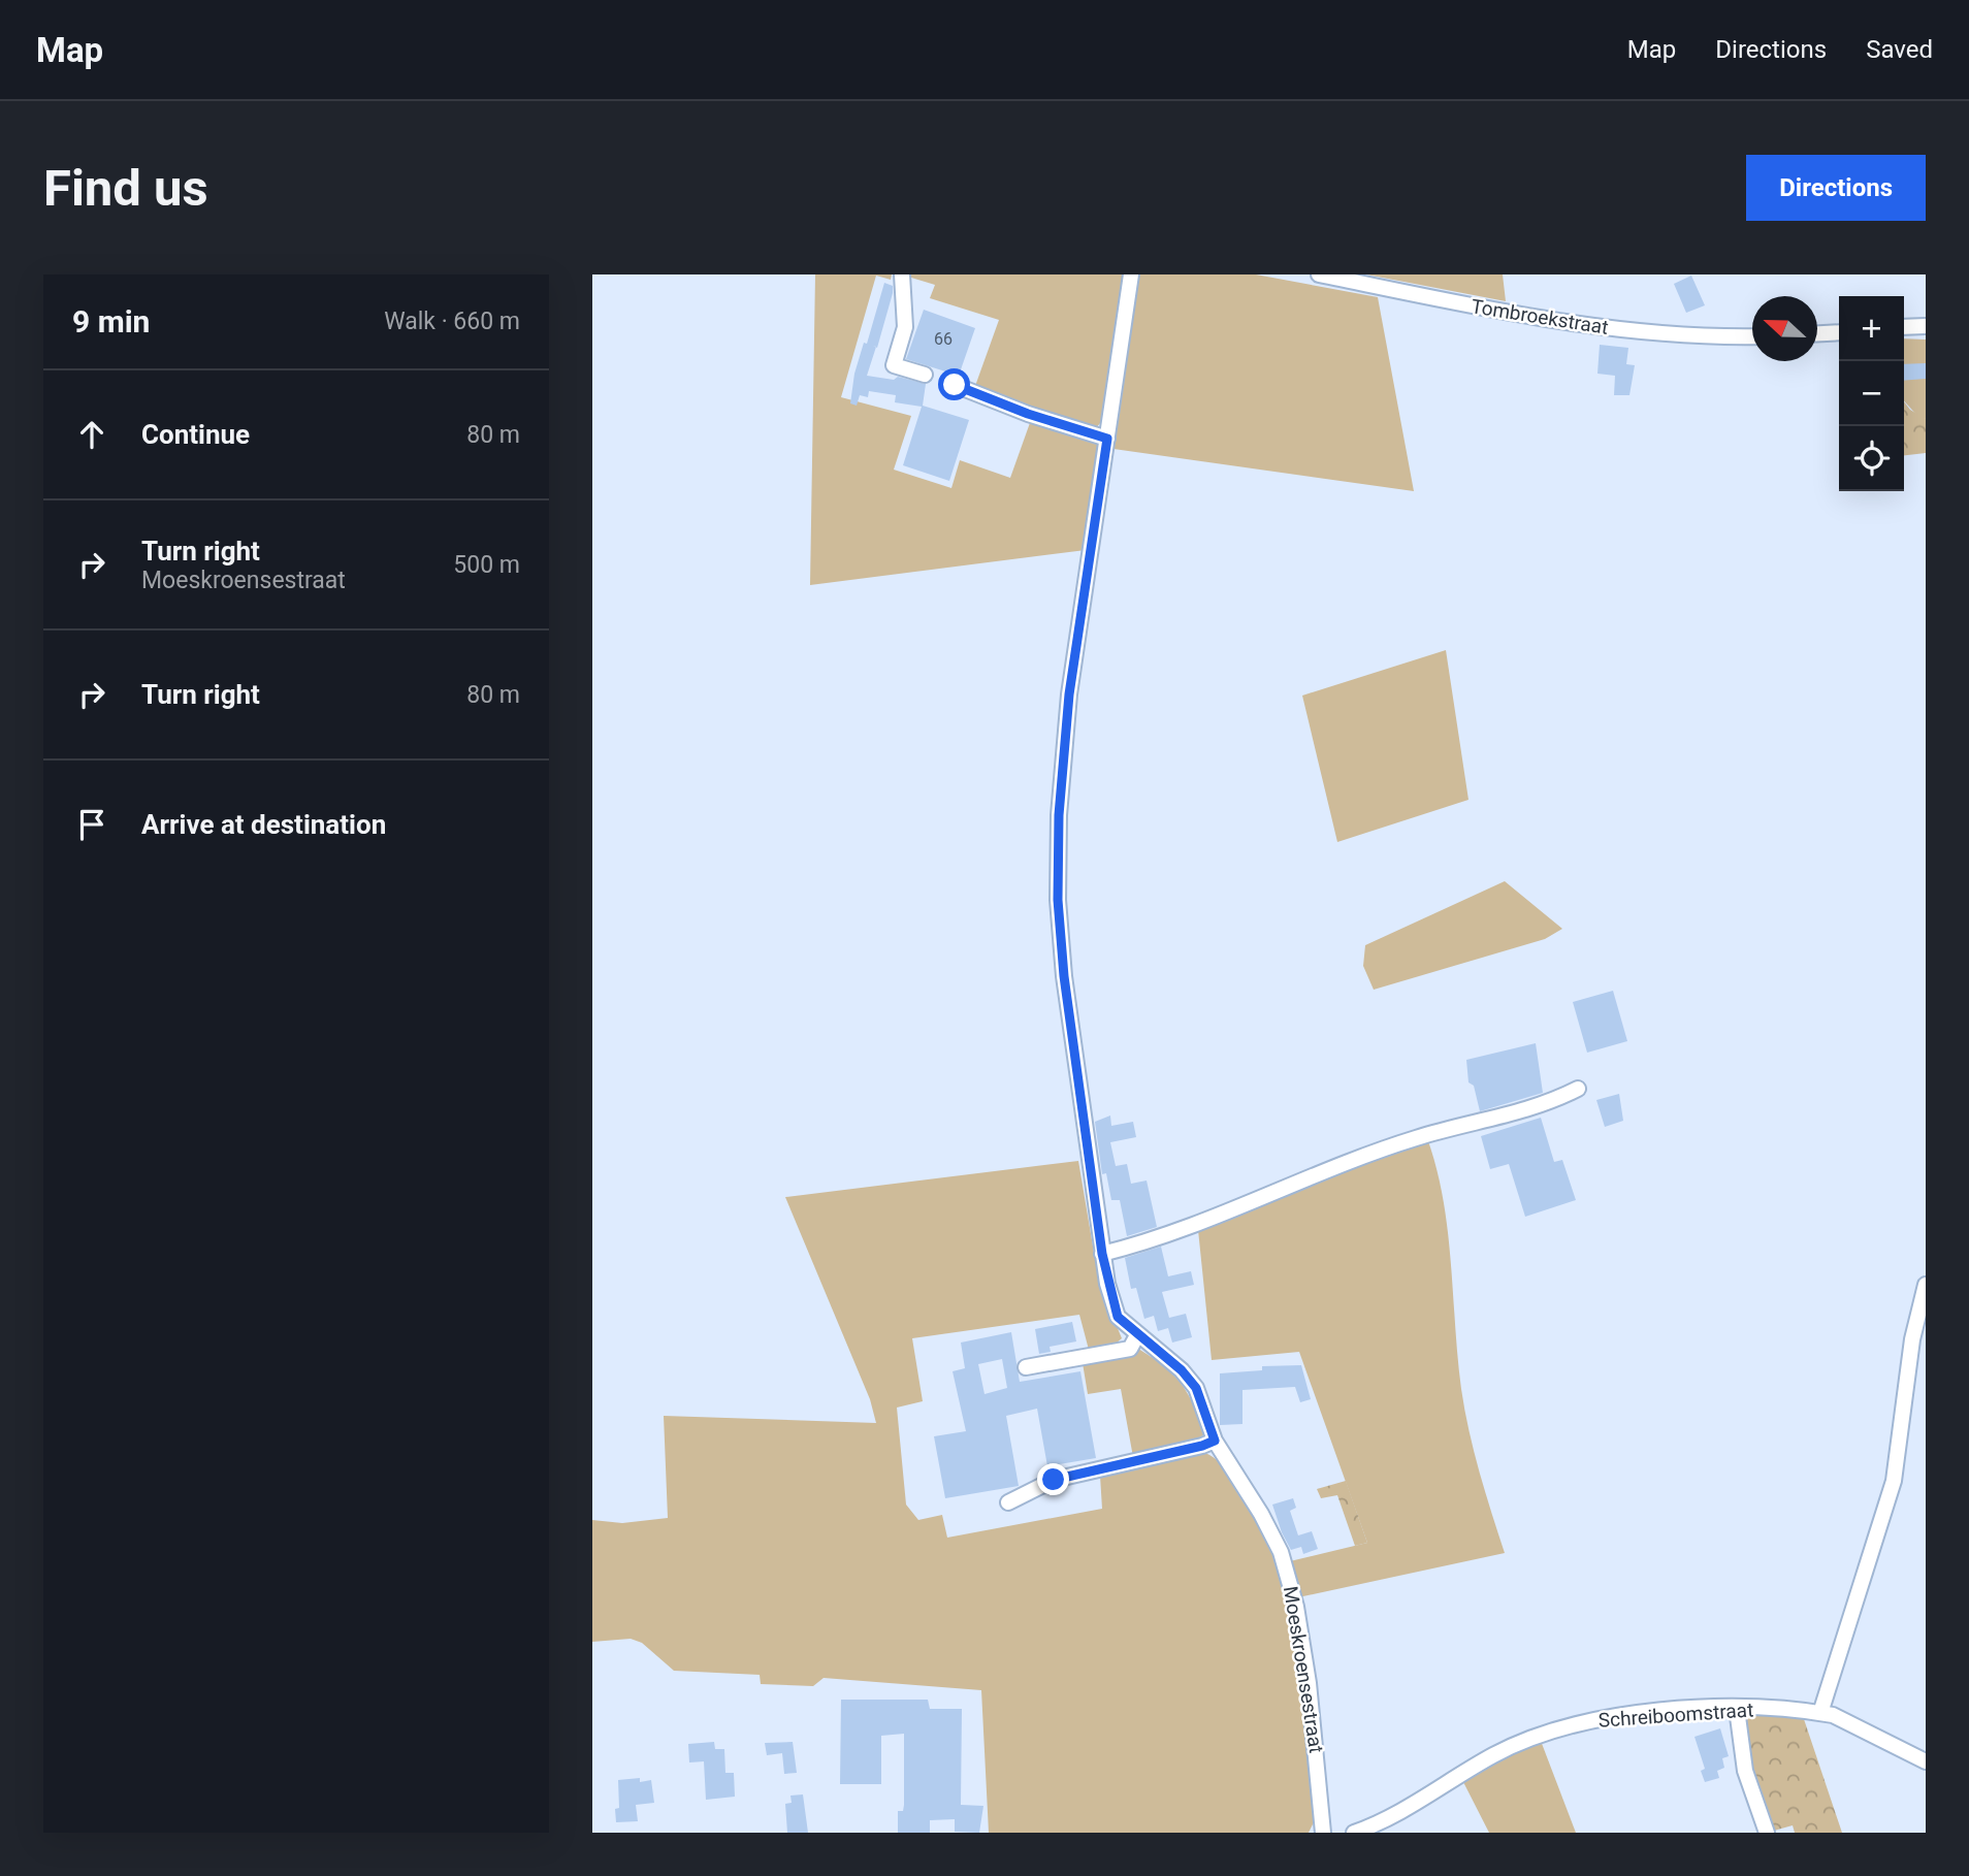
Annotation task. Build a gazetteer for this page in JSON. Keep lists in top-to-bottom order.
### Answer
{
  "streets": {
    "street": ["Tombroekstraat", "Moeskroensestraat", "Schreiboomstraat"]
  },
  "house_numbers": ["66"],
  "north": "left",
  "page": {
    "header": "Map",
    "nav": ["Map", "Directions", "Saved"],
    "buttons": "Directions",
    "title": "Find us",
    "heading": ["9 min", "Walk · 660 m"],
    "map_buttons": ["+", "−"],
    "list": [
      ["Continue", "80 m"],
      ["Turn right", "Moeskroensestraat", "500 m"],
      ["Turn right", "80 m"],
      "Arrive at destination"
    ]
  }
}
